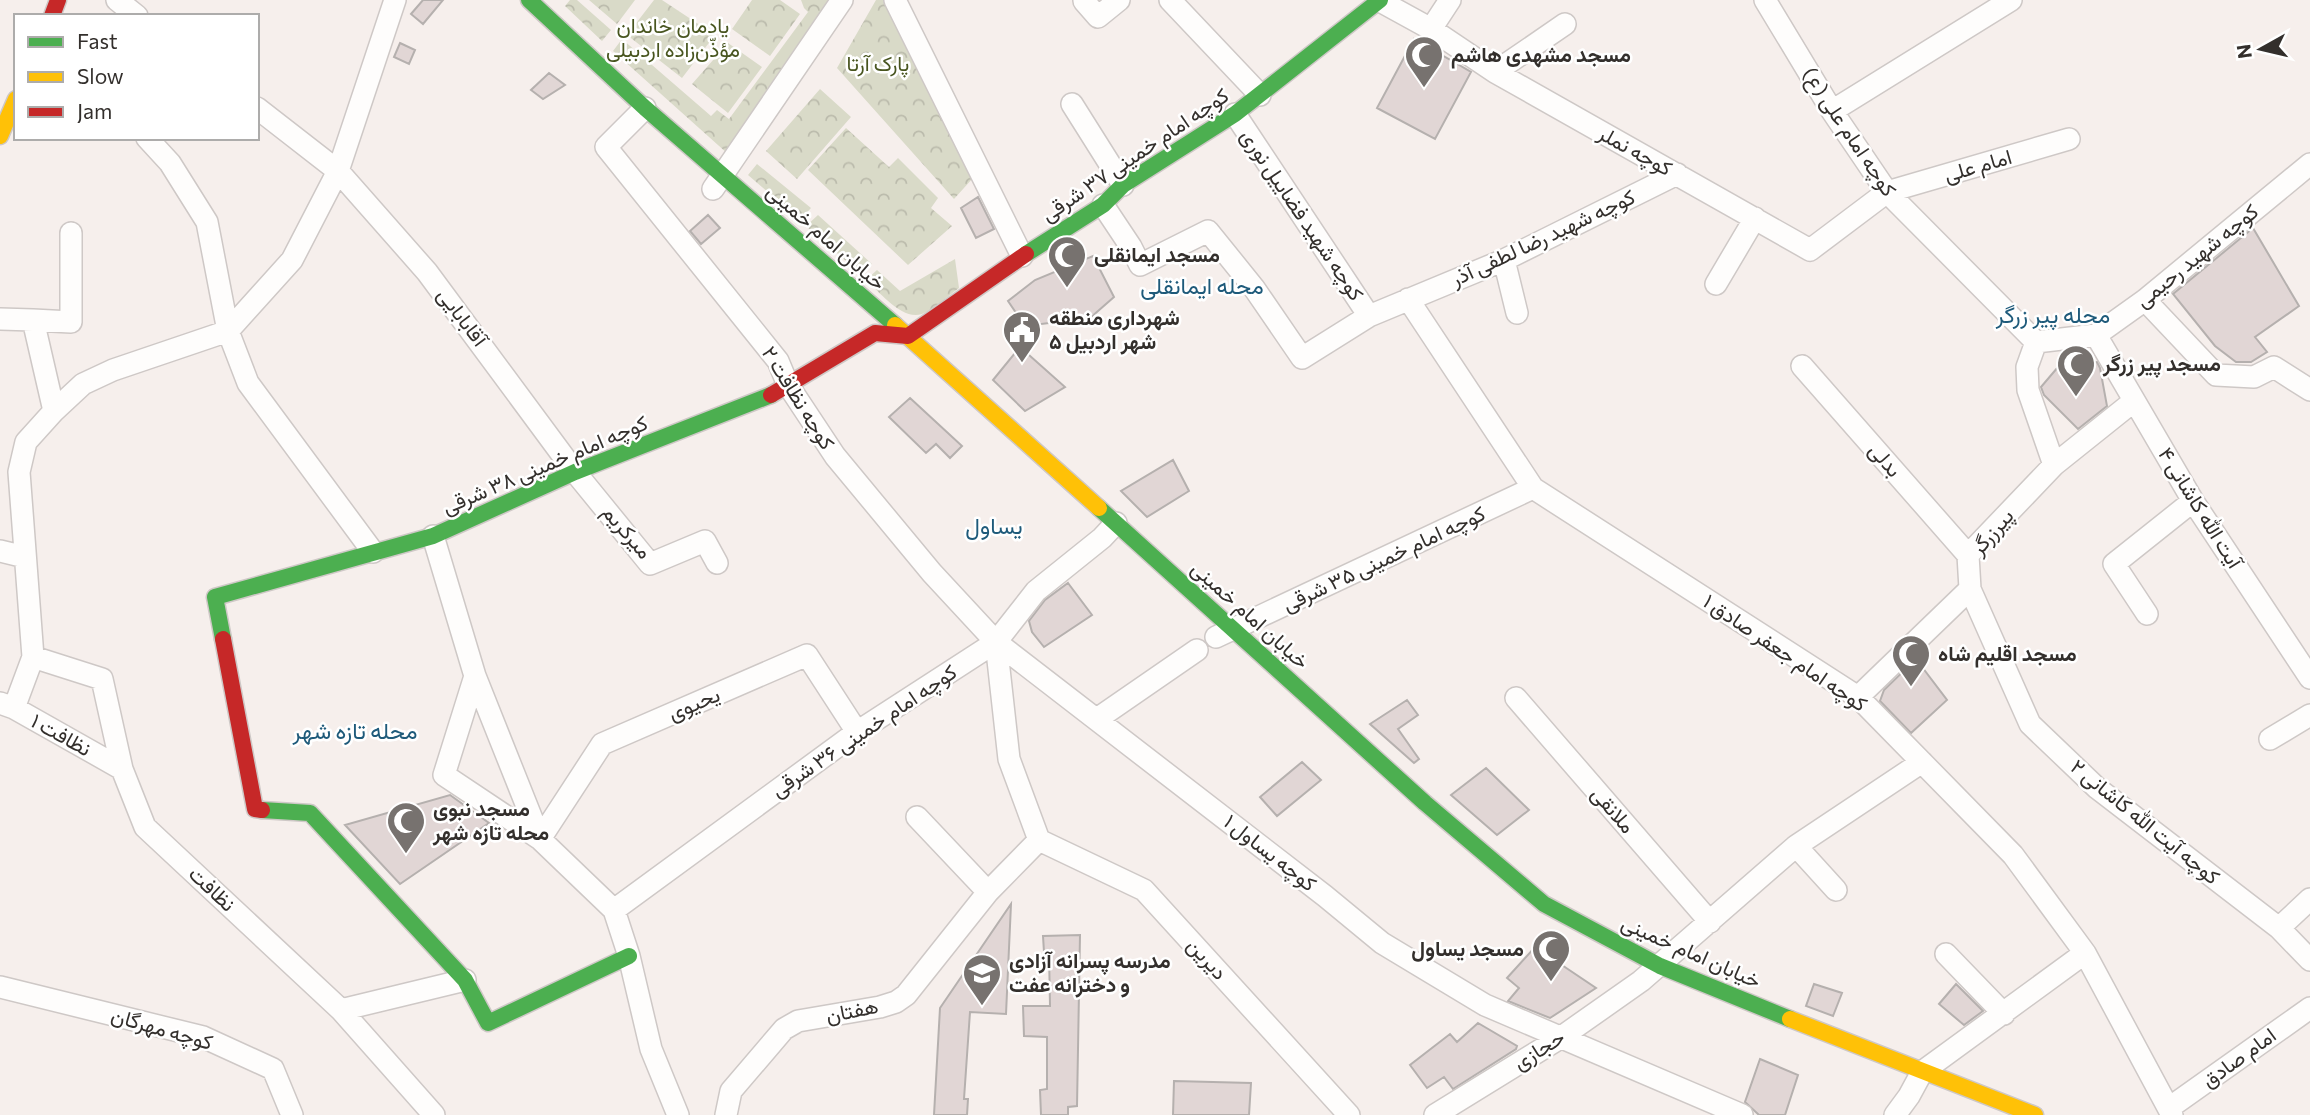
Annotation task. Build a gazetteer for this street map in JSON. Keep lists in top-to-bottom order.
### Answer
{
  "streets": {
    "street": [
      "کوچه امام علی (ع)",
      "کوچه نملر",
      "کوچه امام خمینی ۳۷ شرقی",
      "امام علی",
      "کوچه شهید فضاییل نوری",
      "خیابان امام خمینی",
      "کوچه شهید رضا لطفی آذر",
      "کوچه شهید رحیمی",
      "آقابابایی",
      "کوچه نظافت ۲",
      "بدلی",
      "کوچه امام خمینی ۳۸ شرقی",
      "آیت الله کاشانی ۴",
      "میرکریم",
      "پیرزرگر",
      "کوچه امام خمینی ۳۵ شرقی",
      "کوچه امام جعفر صادق ۱",
      "یحیوی",
      "کوچه امام خمینی ۳۶ شرقی",
      "نظافت ۱",
      "ملانقی",
      "کوچه آیت الله کاشانی ۲",
      "کوچه یساول ۱",
      "نظافت",
      "دیرین",
      "هفتان",
      "کوچه مهرگان",
      "حجازی",
      "امام صادق"
    ]
  },
  "crossings": [
    ["کوچه امام علی (ع)", "کوچه نملر"],
    ["کوچه امام علی (ع)", "امام علی"],
    ["کوچه امام علی (ع)", "کوچه شهید رحیمی"],
    ["کوچه نملر", "کوچه امام خمینی ۳۷ شرقی"],
    ["کوچه نملر", "امام علی"],
    ["کوچه نملر", "کوچه شهید رضا لطفی آذر"],
    ["کوچه امام خمینی ۳۷ شرقی", "کوچه شهید فضاییل نوری"],
    ["کوچه امام خمینی ۳۷ شرقی", "خیابان امام خمینی"],
    ["کوچه امام خمینی ۳۷ شرقی", "کوچه شهید رضا لطفی آذر"],
    ["کوچه امام خمینی ۳۷ شرقی", "کوچه امام خمینی ۳۸ شرقی"],
    ["کوچه شهید فضاییل نوری", "کوچه شهید رضا لطفی آذر"],
    ["خیابان امام خمینی", "کوچه نظافت ۲"],
    ["خیابان امام خمینی", "کوچه امام خمینی ۳۸ شرقی"],
    ["خیابان امام خمینی", "کوچه امام خمینی ۳۵ شرقی"],
    ["خیابان امام خمینی", "کوچه امام خمینی ۳۶ شرقی"],
    ["خیابان امام خمینی", "حجازی"],
    ["کوچه شهید رضا لطفی آذر", "کوچه امام جعفر صادق ۱"],
    ["کوچه شهید رحیمی", "آیت الله کاشانی ۴"],
    ["آقابابایی", "کوچه امام خمینی ۳۸ شرقی"],
    ["آقابابایی", "میرکریم"],
    ["کوچه نظافت ۲", "کوچه امام خمینی ۳۸ شرقی"],
    ["کوچه نظافت ۲", "کوچه امام خمینی ۳۶ شرقی"],
    ["کوچه نظافت ۲", "کوچه یساول ۱"],
    ["بدلی", "پیرزرگر"],
    ["کوچه امام خمینی ۳۸ شرقی", "میرکریم"],
    ["آیت الله کاشانی ۴", "پیرزرگر"],
    ["پیرزرگر", "کوچه آیت الله کاشانی ۲"],
    ["کوچه امام خمینی ۳۵ شرقی", "کوچه امام جعفر صادق ۱"],
    ["کوچه امام جعفر صادق ۱", "حجازی"],
    ["کوچه امام جعفر صادق ۱", "امام صادق"],
    ["یحیوی", "کوچه امام خمینی ۳۶ شرقی"],
    ["کوچه امام خمینی ۳۶ شرقی", "کوچه یساول ۱"],
    ["نظافت ۱", "نظافت"],
    ["ملانقی", "حجازی"],
    ["کوچه یساول ۱", "حجازی"],
    ["دیرین", "هفتان"]
  ],
  "districts": [
    "محله ایمانقلی",
    "محله پیر زرگر",
    "یساول",
    "محله تازه شهر"
  ],
  "parks": ["یادمان خاندان مؤذّن‌زاده اردبیلی", "پارک آرتا"],
  "places": {
    "mosque": [
      "مسجد مشهدی هاشم",
      "مسجد ایمانقلی",
      "مسجد پیر زرگر",
      "مسجد اقلیم شاه",
      "مسجد نبوی محله تازه شهر",
      "مسجد یساول"
    ],
    "public building": ["شهرداری منطقه ۵ شهر اردبیل"],
    "school or university": ["مدرسه پسرانه آزادی و دخترانه عفت"]
  },
  "legend": ["Fast", "Slow", "Jam"],
  "north": "left"
}
